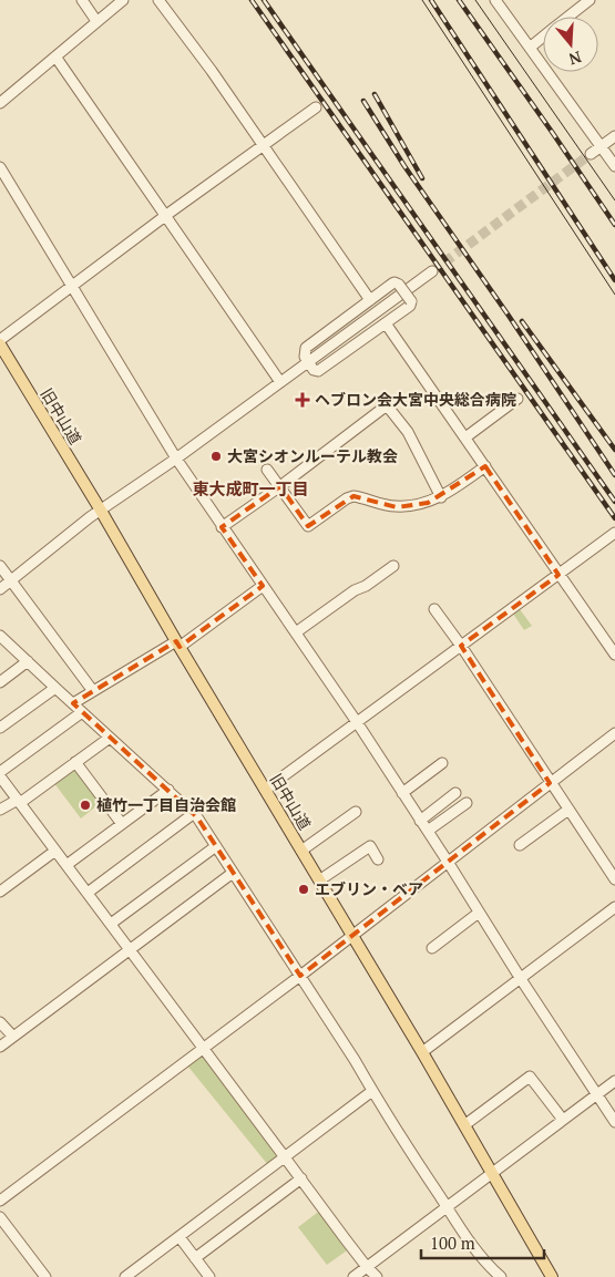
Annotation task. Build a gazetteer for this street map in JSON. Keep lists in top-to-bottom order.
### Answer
{
  "streets": {
    "main road": ["旧中山道"]
  },
  "districts": ["東大成町一丁目"],
  "places": {
    "health": ["ヘブロン会大宮中央総合病院"],
    "other": ["大宮シオンルーテル教会", "植竹一丁目自治会館", "エブリン・ベア"]
  },
  "scale_bar": "100 m",
  "north": "bottom"
}
